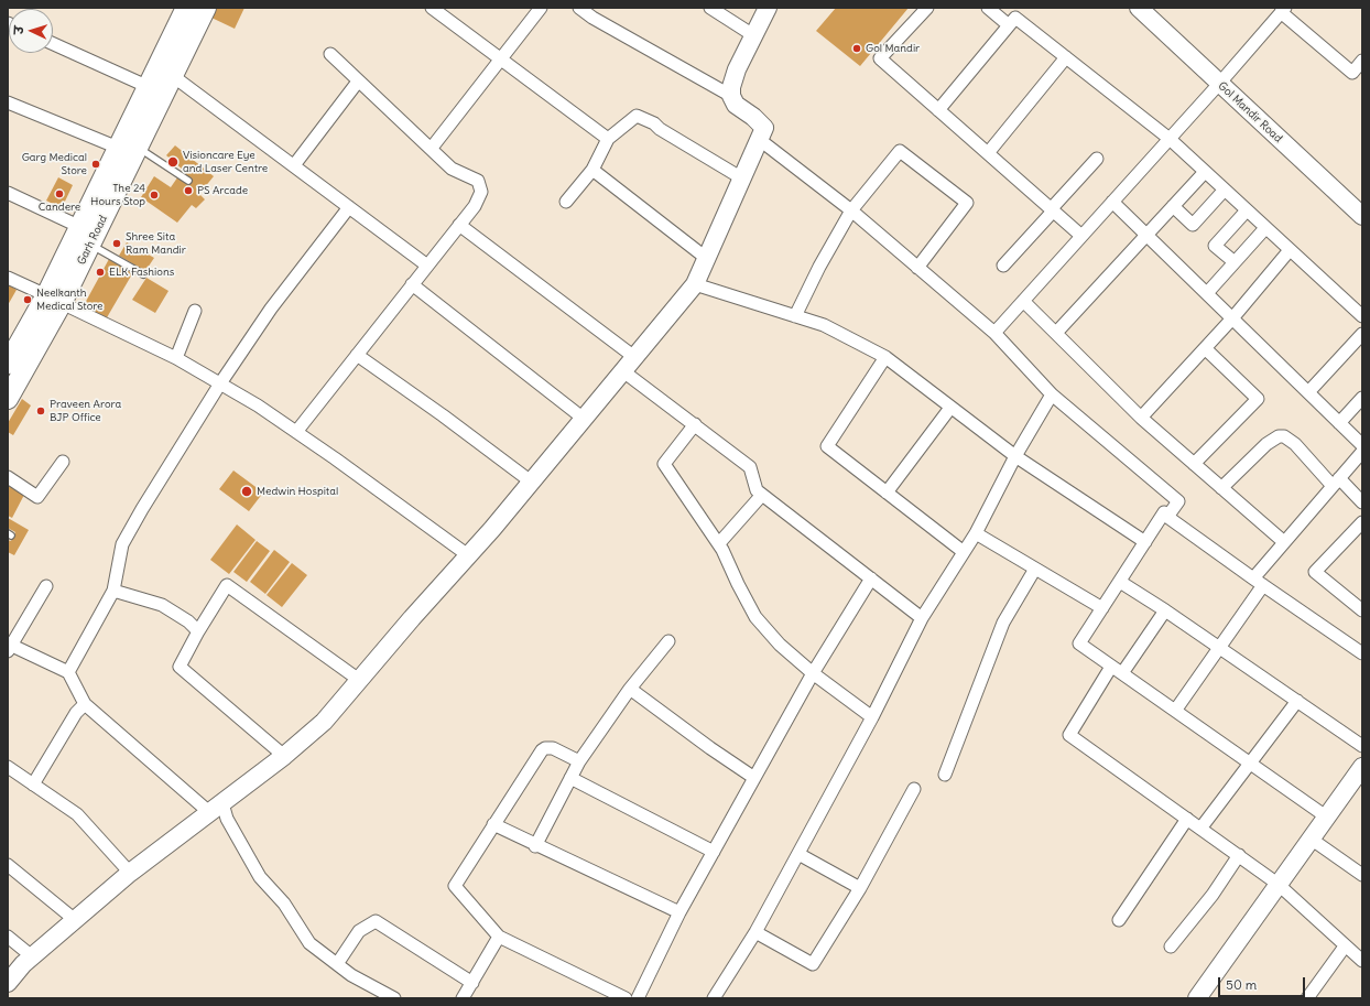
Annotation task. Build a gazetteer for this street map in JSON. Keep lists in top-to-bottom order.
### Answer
{
  "streets": {
    "main road": ["Garh Road"],
    "street": ["Gol Mandir Road"]
  },
  "places": [
    "Gol Mandir",
    "Visioncare Eye and Laser Centre",
    "Garg Medical Store",
    "PS Arcade",
    "Candere",
    "The 24 Hours Stop",
    "Shree Sita Ram Mandir",
    "ELK Fashions",
    "Neelkanth Medical Store",
    "Praveen Arora BJP Office",
    "Medwin Hospital"
  ],
  "scale_bar": "50 m",
  "north": "left"
}
